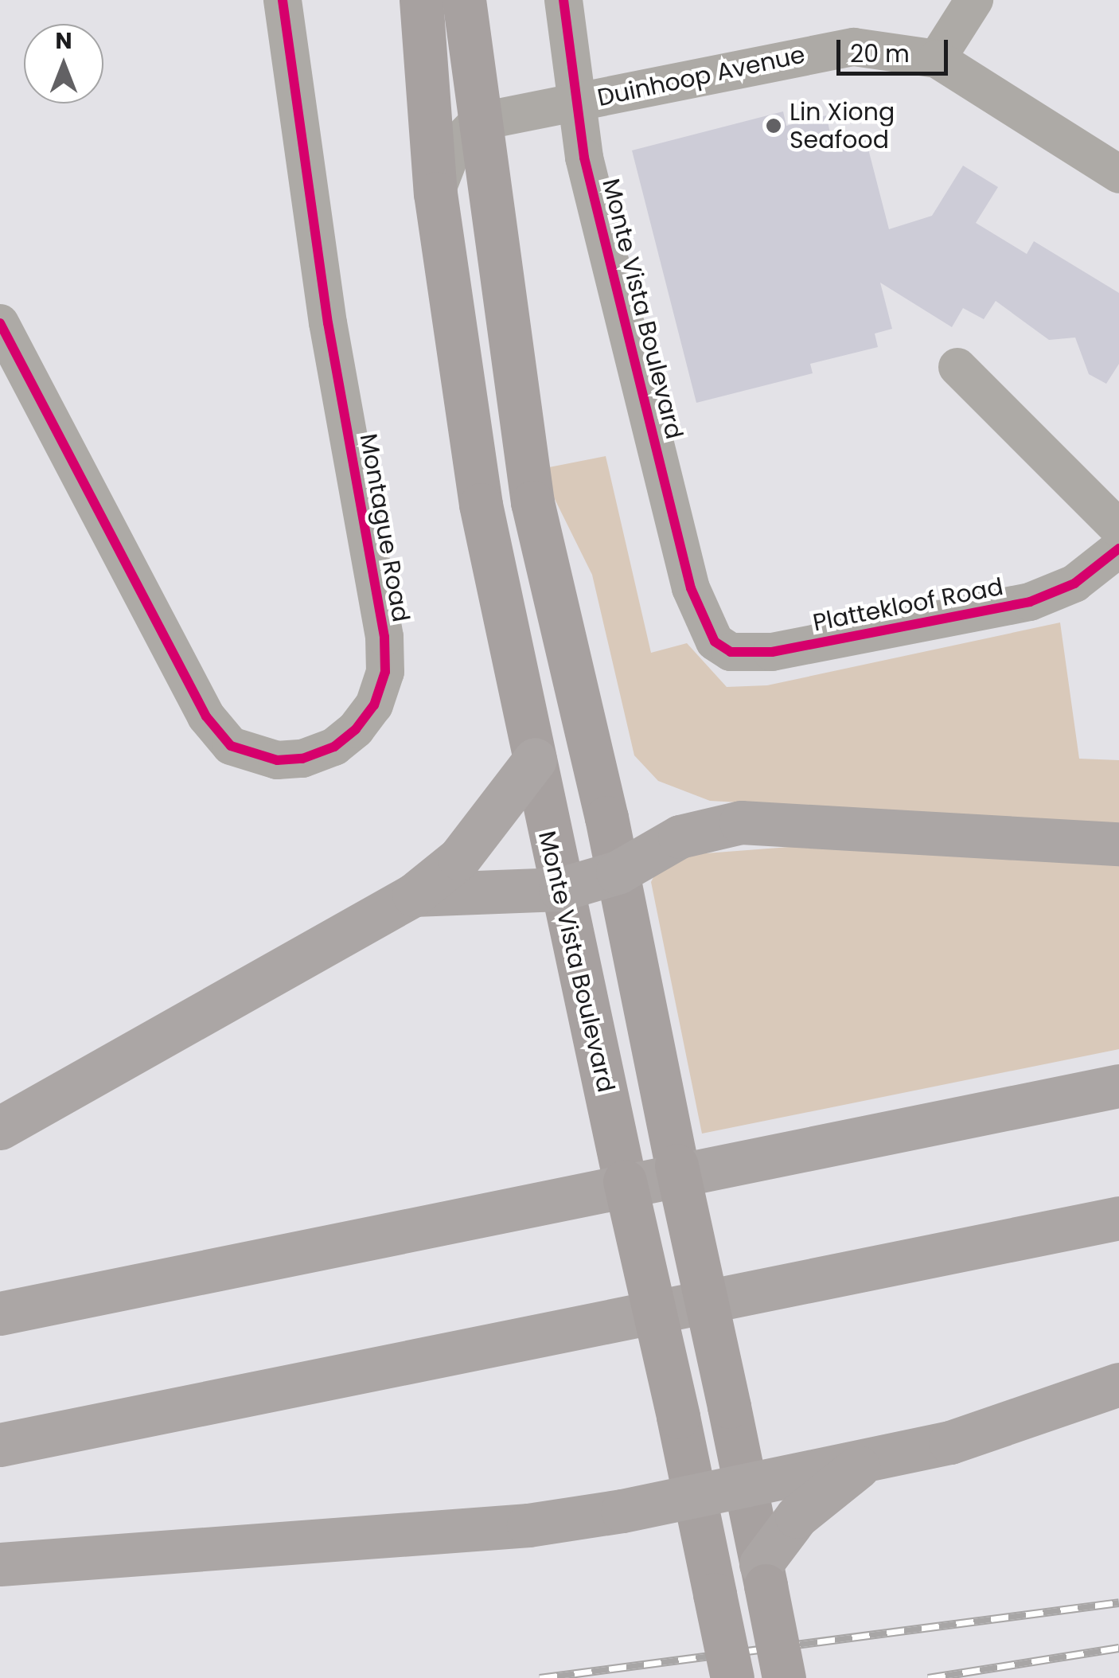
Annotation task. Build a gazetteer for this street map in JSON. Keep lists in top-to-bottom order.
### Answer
{
  "streets": {
    "main road": ["Monte Vista Boulevard"],
    "street": ["Duinhoop Avenue", "Montague Road", "Plattekloof Road"]
  },
  "crossings": [
    ["Duinhoop Avenue", "Monte Vista Boulevard"],
    ["Monte Vista Boulevard", "Plattekloof Road"]
  ],
  "places": ["Lin Xiong Seafood"],
  "scale_bar": "20 m",
  "north": "top"
}
